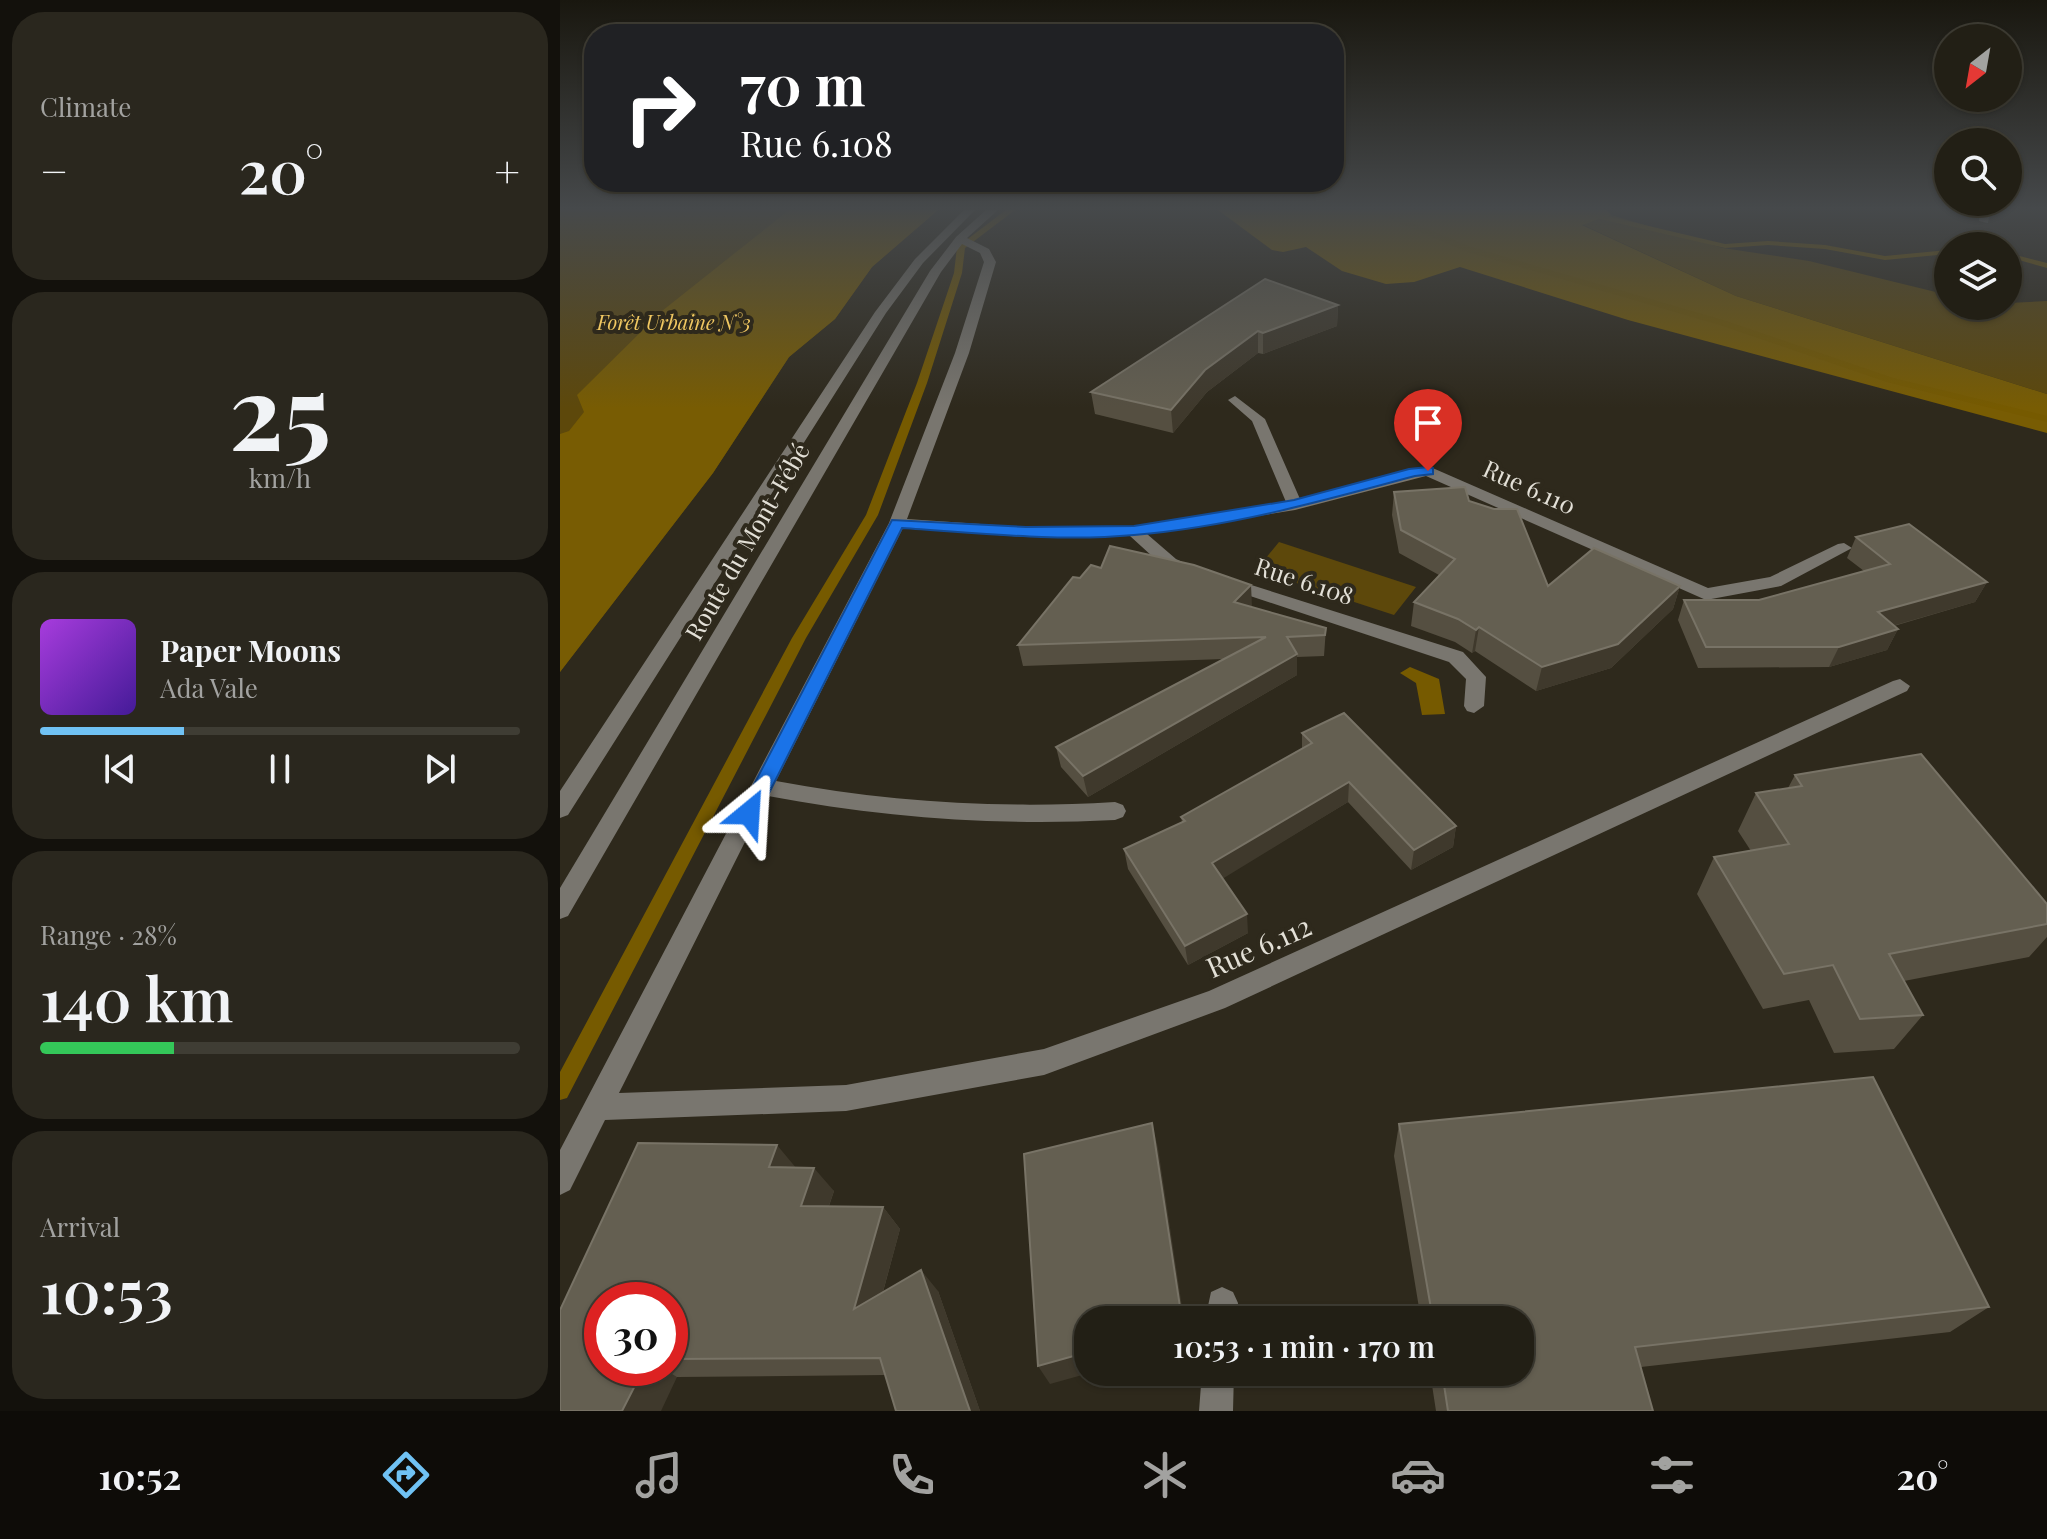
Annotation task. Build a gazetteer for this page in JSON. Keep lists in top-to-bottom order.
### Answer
{
  "streets": {
    "street": [
      "Rue 6.110",
      "Route du Mont-Fébé",
      "Rue 6.108",
      "Rue 6.112"
    ]
  },
  "crossings": [
    ["Rue 6.110", "Rue 6.108"]
  ],
  "parks": ["Forêt Urbaine N°3"],
  "north": "bottom left",
  "page": {
    "tile": [
      "Climate",
      ["25", "km/h"],
      ["Range · 28%", "140 km"],
      ["Arrival", "10:53"]
    ],
    "turn": ["70 m", "Rue 6.108"],
    "heat": ["−", "20°", "+"],
    "song": ["Paper Moons", "Ada Vale"],
    "limit": "30",
    "trip": "10:53 · 1 min · 170 m",
    "tabs": ["10:52", "20°"]
  }
}
